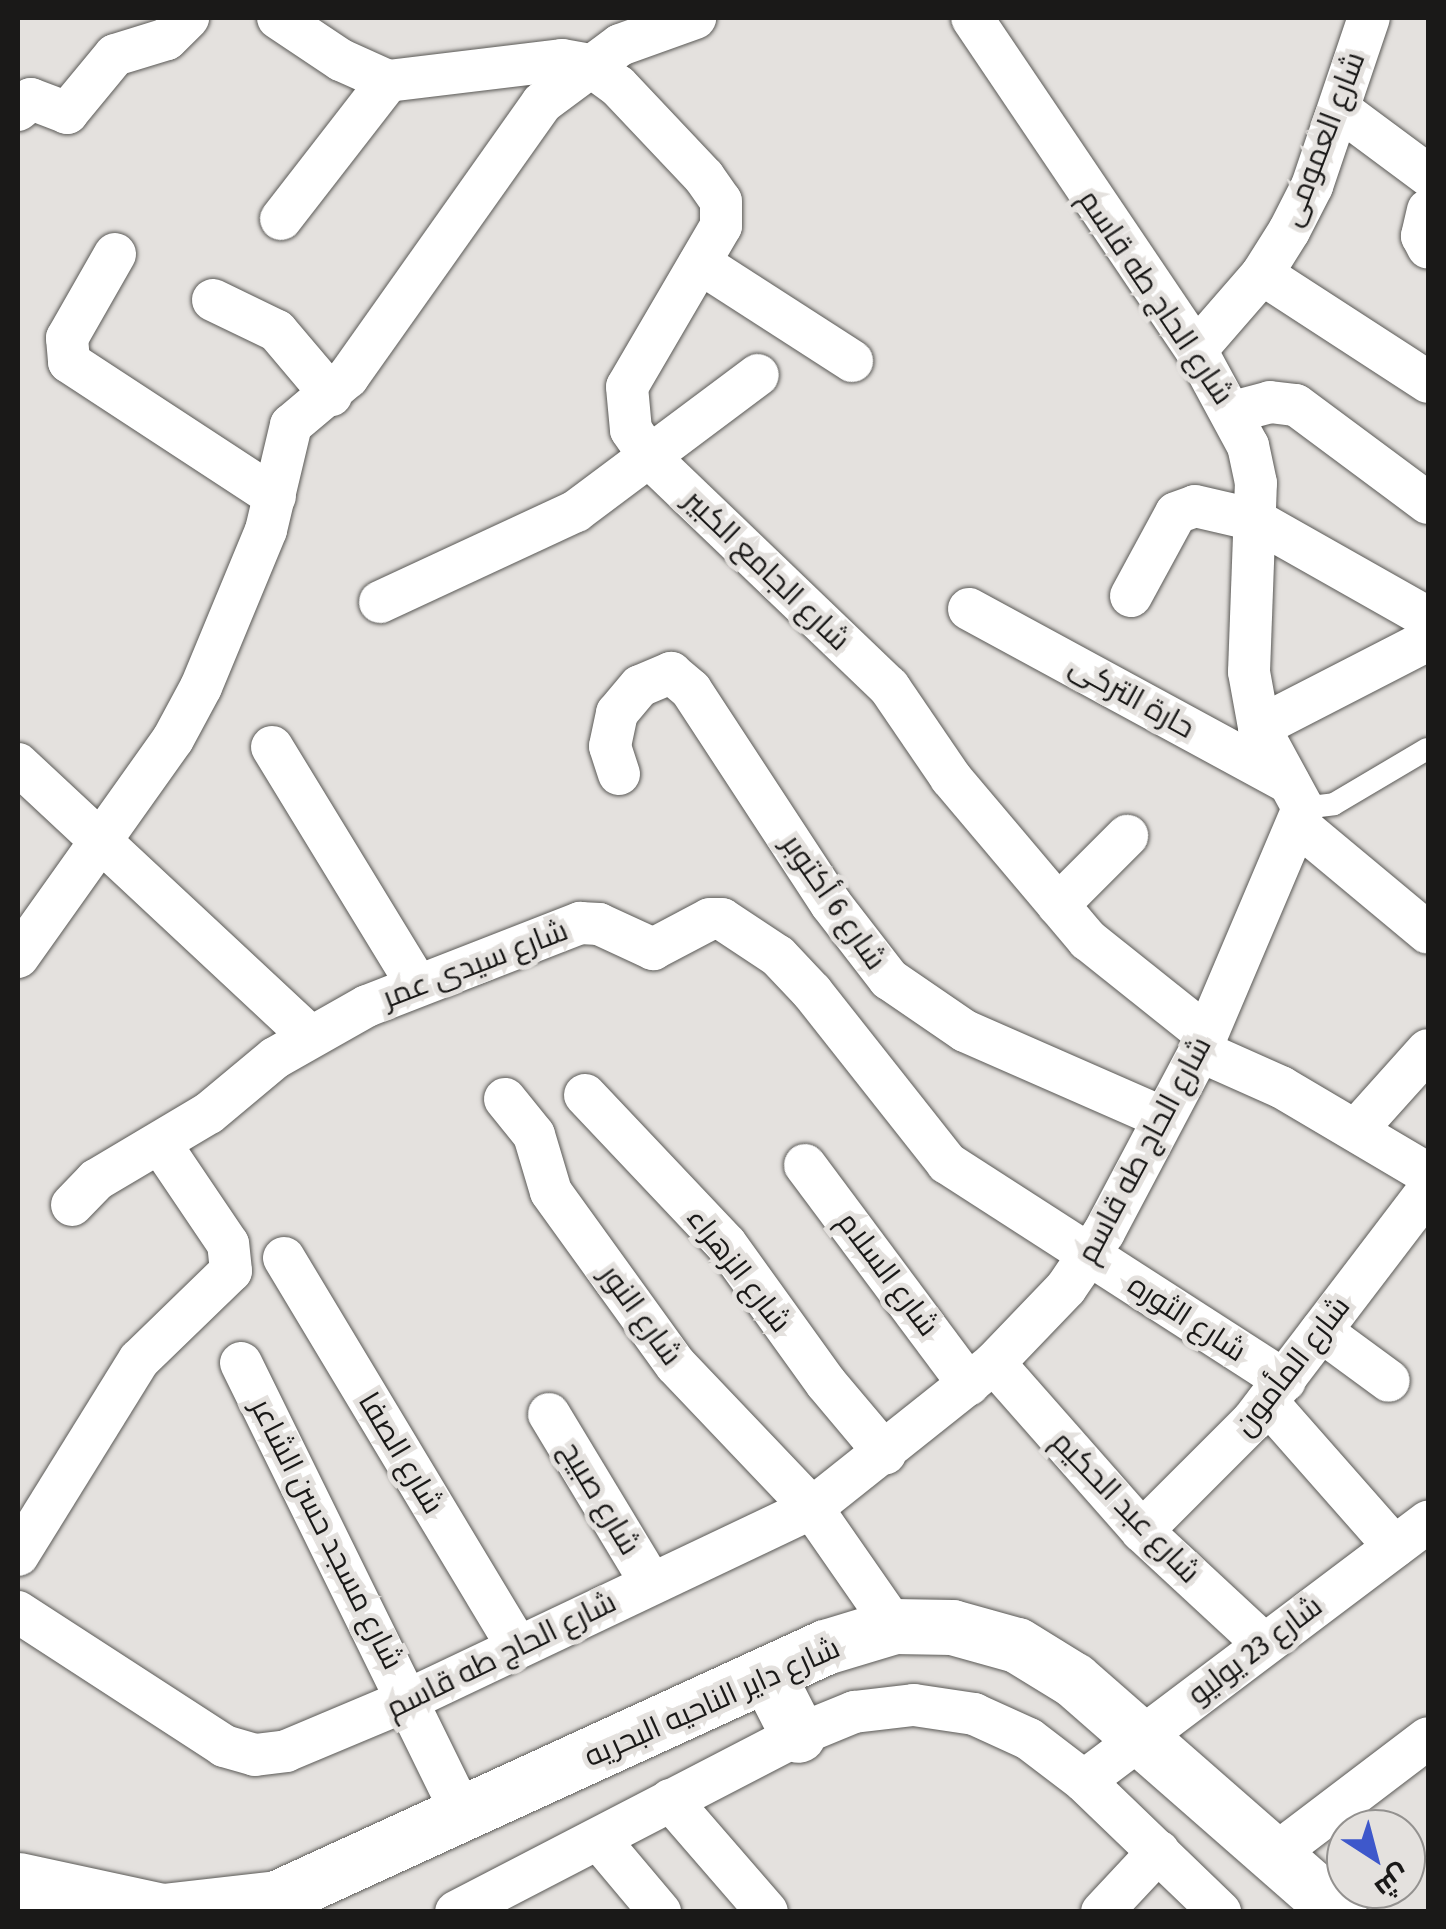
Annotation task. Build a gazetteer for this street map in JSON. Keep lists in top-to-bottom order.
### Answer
{
  "streets": {
    "street": [
      "شارع العمومى",
      "شارع الحاج طه قاسم",
      "شارع الجامع الكبير",
      "حارة التركى",
      "شارع 6 أكتوبر",
      "شارع سيدى عمر",
      "شارع الزهراء",
      "شارع السلام",
      "شارع النور",
      "شارع الثوره",
      "شارع المأمون",
      "شارع الصفا",
      "شارع صبيح",
      "شارع عبد الحكيم",
      "شارع مسجد حسن الشاعر",
      "شارع 23 يوليو",
      "شارع داير الناحيه البحريه"
    ]
  },
  "crossings": [
    ["شارع العمومى", "شارع الحاج طه قاسم"],
    ["شارع الحاج طه قاسم", "شارع الجامع الكبير"],
    ["شارع الحاج طه قاسم", "حارة التركى"],
    ["شارع الحاج طه قاسم", "شارع 6 أكتوبر"],
    ["شارع الحاج طه قاسم", "شارع سيدى عمر"],
    ["شارع الحاج طه قاسم", "شارع الزهراء"],
    ["شارع الحاج طه قاسم", "شارع السلام"],
    ["شارع الحاج طه قاسم", "شارع النور"],
    ["شارع الحاج طه قاسم", "شارع الثوره"],
    ["شارع الحاج طه قاسم", "شارع الصفا"],
    ["شارع الحاج طه قاسم", "شارع صبيح"],
    ["شارع الحاج طه قاسم", "شارع عبد الحكيم"],
    ["شارع الحاج طه قاسم", "شارع مسجد حسن الشاعر"],
    ["شارع سيدى عمر", "شارع الثوره"],
    ["شارع السلام", "شارع عبد الحكيم"],
    ["شارع النور", "شارع داير الناحيه البحريه"],
    ["شارع الثوره", "شارع المأمون"],
    ["شارع الثوره", "شارع 23 يوليو"],
    ["شارع المأمون", "شارع عبد الحكيم"],
    ["شارع عبد الحكيم", "شارع 23 يوليو"],
    ["شارع مسجد حسن الشاعر", "شارع داير الناحيه البحريه"],
    ["شارع 23 يوليو", "شارع داير الناحيه البحريه"]
  ],
  "north": "bottom right"
}
